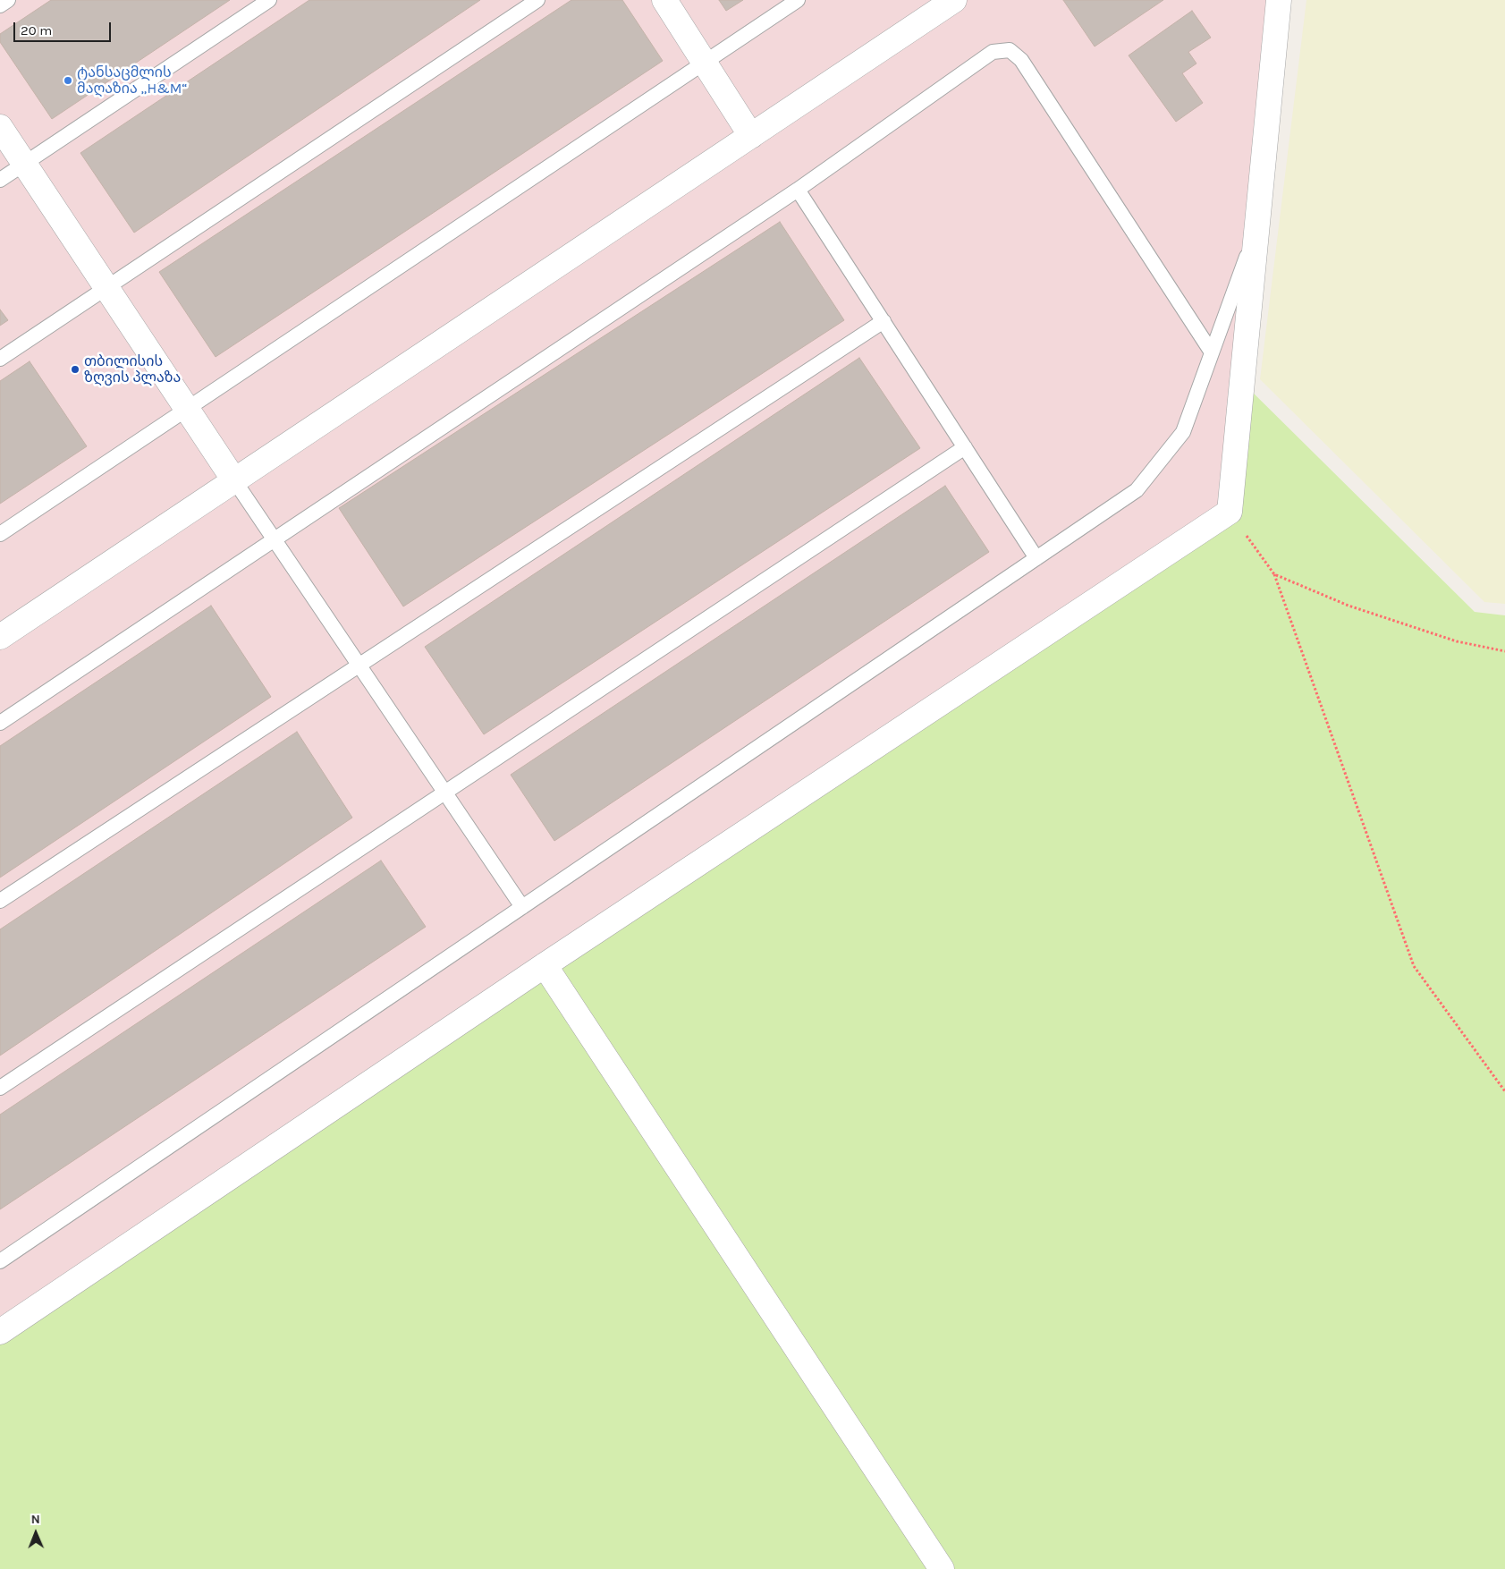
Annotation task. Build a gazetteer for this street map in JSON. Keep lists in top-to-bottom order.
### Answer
{
  "places": ["ტანსაცმლის მაღაზია „H&M“", "თბილისის ზღვის პლაზა"],
  "scale_bar": "20 m",
  "north": "top"
}
